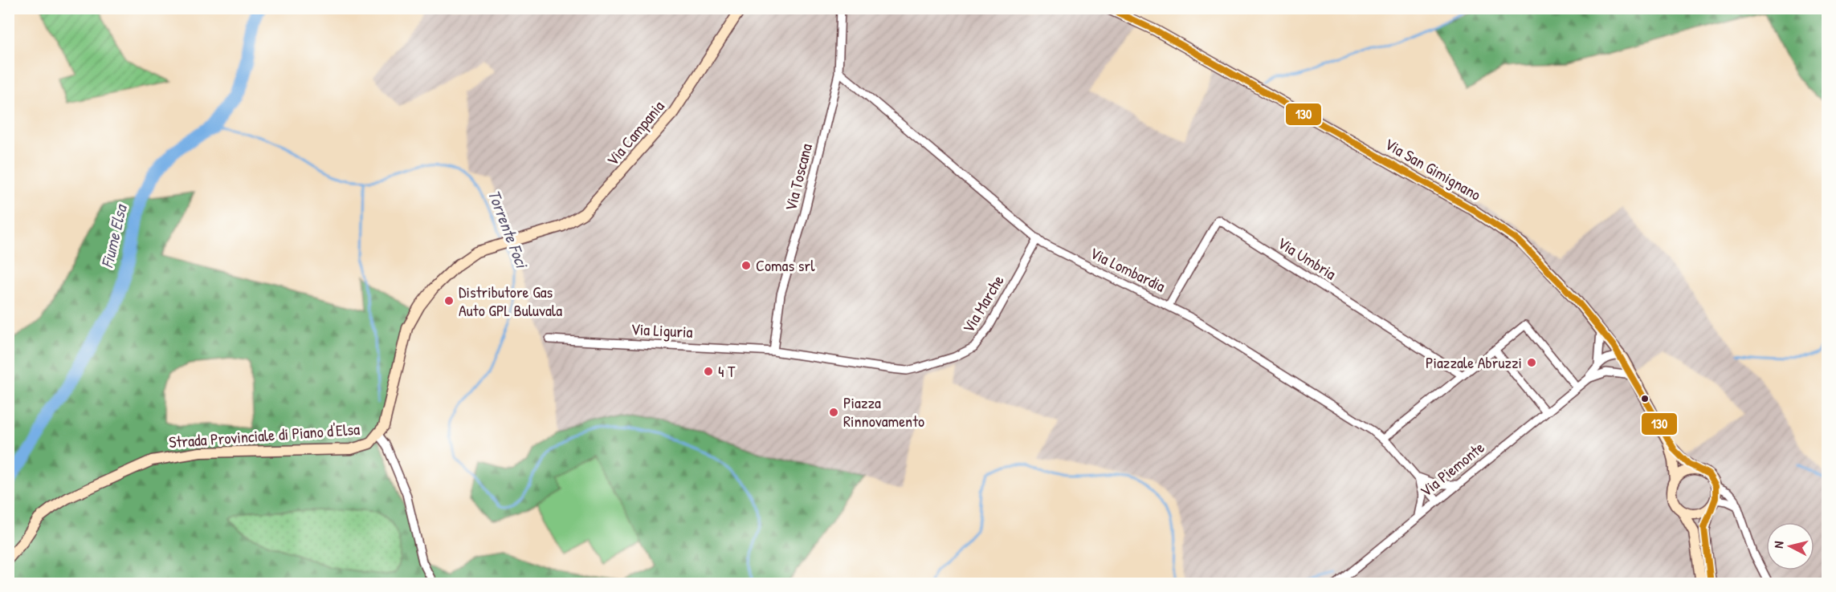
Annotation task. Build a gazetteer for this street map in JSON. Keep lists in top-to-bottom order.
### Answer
{
  "streets": {
    "main road": ["Via Campania", "Via San Gimignano", "Strada Provinciale di Piano d'Elsa"],
    "street": [
      "Via Toscana",
      "Via Umbria",
      "Via Lombardia",
      "Via Marche",
      "Via Liguria",
      "Via Piemonte"
    ]
  },
  "crossings": [
    ["Via Campania", "Strada Provinciale di Piano d'Elsa"],
    ["Via San Gimignano", "Via Piemonte"],
    ["Via Toscana", "Via Lombardia"],
    ["Via Toscana", "Via Marche"],
    ["Via Toscana", "Via Liguria"],
    ["Via Umbria", "Via Lombardia"],
    ["Via Lombardia", "Via Marche"],
    ["Via Lombardia", "Via Piemonte"],
    ["Via Marche", "Via Liguria"]
  ],
  "water": ["Torrente Foci", "Fiume Elsa"],
  "places": [
    "Comas srl",
    "Distributore Gas Auto GPL Buluvala",
    "Piazzale Abruzzi",
    "4 T",
    "Piazza Rinnovamento"
  ],
  "lines": ["transit line 130"],
  "north": "left"
}
